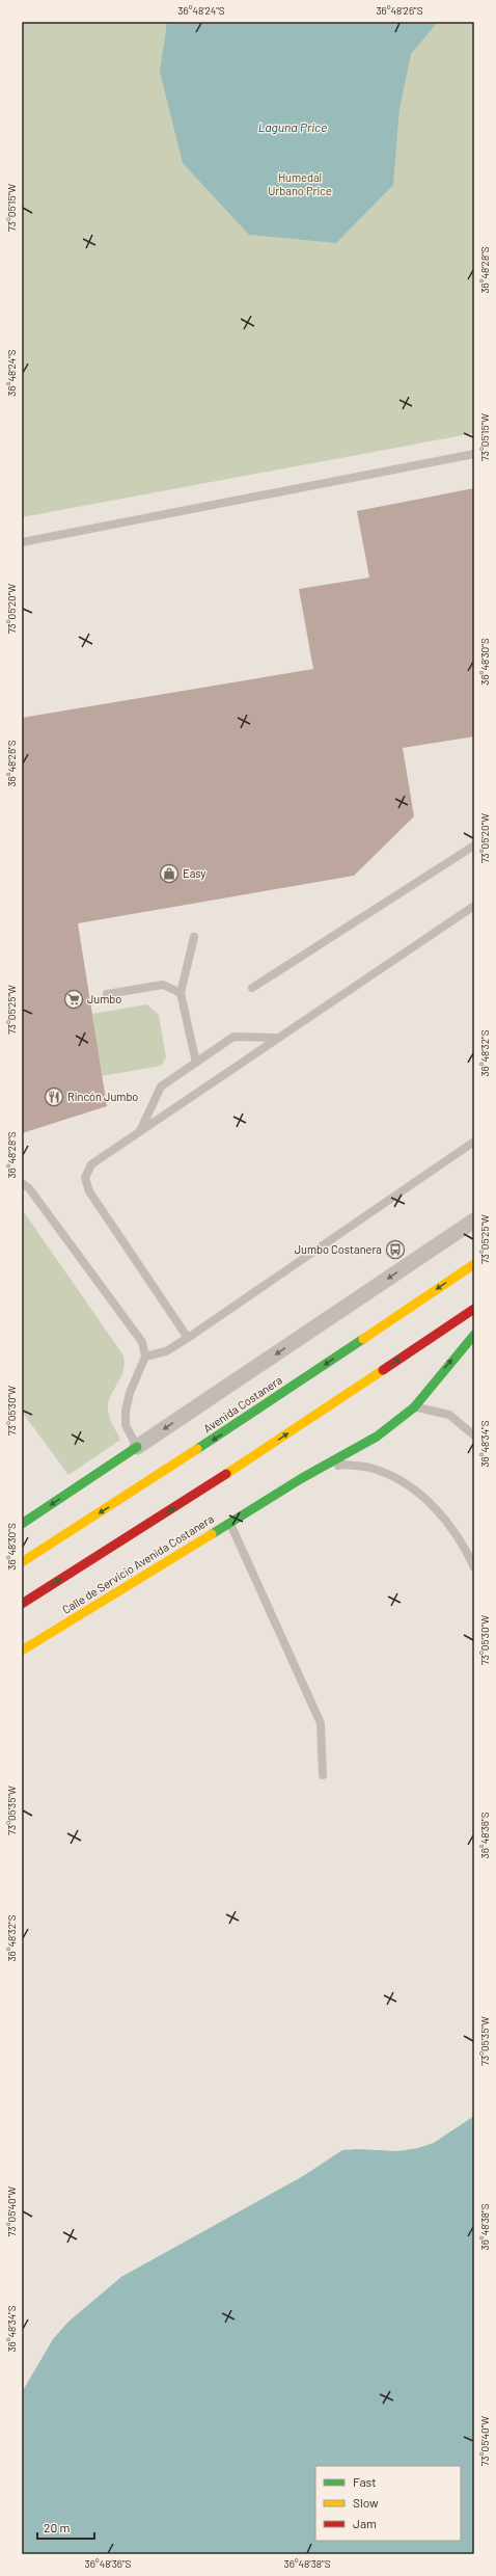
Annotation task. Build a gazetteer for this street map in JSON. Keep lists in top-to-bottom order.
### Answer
{
  "streets": {
    "main road": ["Avenida Costanera", "Calle de Servicio Avenida Costanera"]
  },
  "water": ["Laguna Price"],
  "parks": ["Humedal Urbano Price"],
  "places": {
    "shop": ["Easy"],
    "supermarket": ["Jumbo"],
    "restaurant": ["Rincón Jumbo"],
    "bus stop": ["Jumbo Costanera"]
  },
  "legend": ["Fast", "Slow", "Jam"],
  "scale_bar": "20 m",
  "coordinates": [
    "36°48'24\"S",
    "36°48'26\"S",
    "73°05'15\"W",
    "36°48'28\"S",
    "73°05'20\"W",
    "36°48'30\"S",
    "73°05'25\"W",
    "36°48'32\"S",
    "73°05'30\"W",
    "36°48'34\"S",
    "73°05'35\"W",
    "36°48'36\"S",
    "73°05'40\"W",
    "36°48'38\"S"
  ]
}
